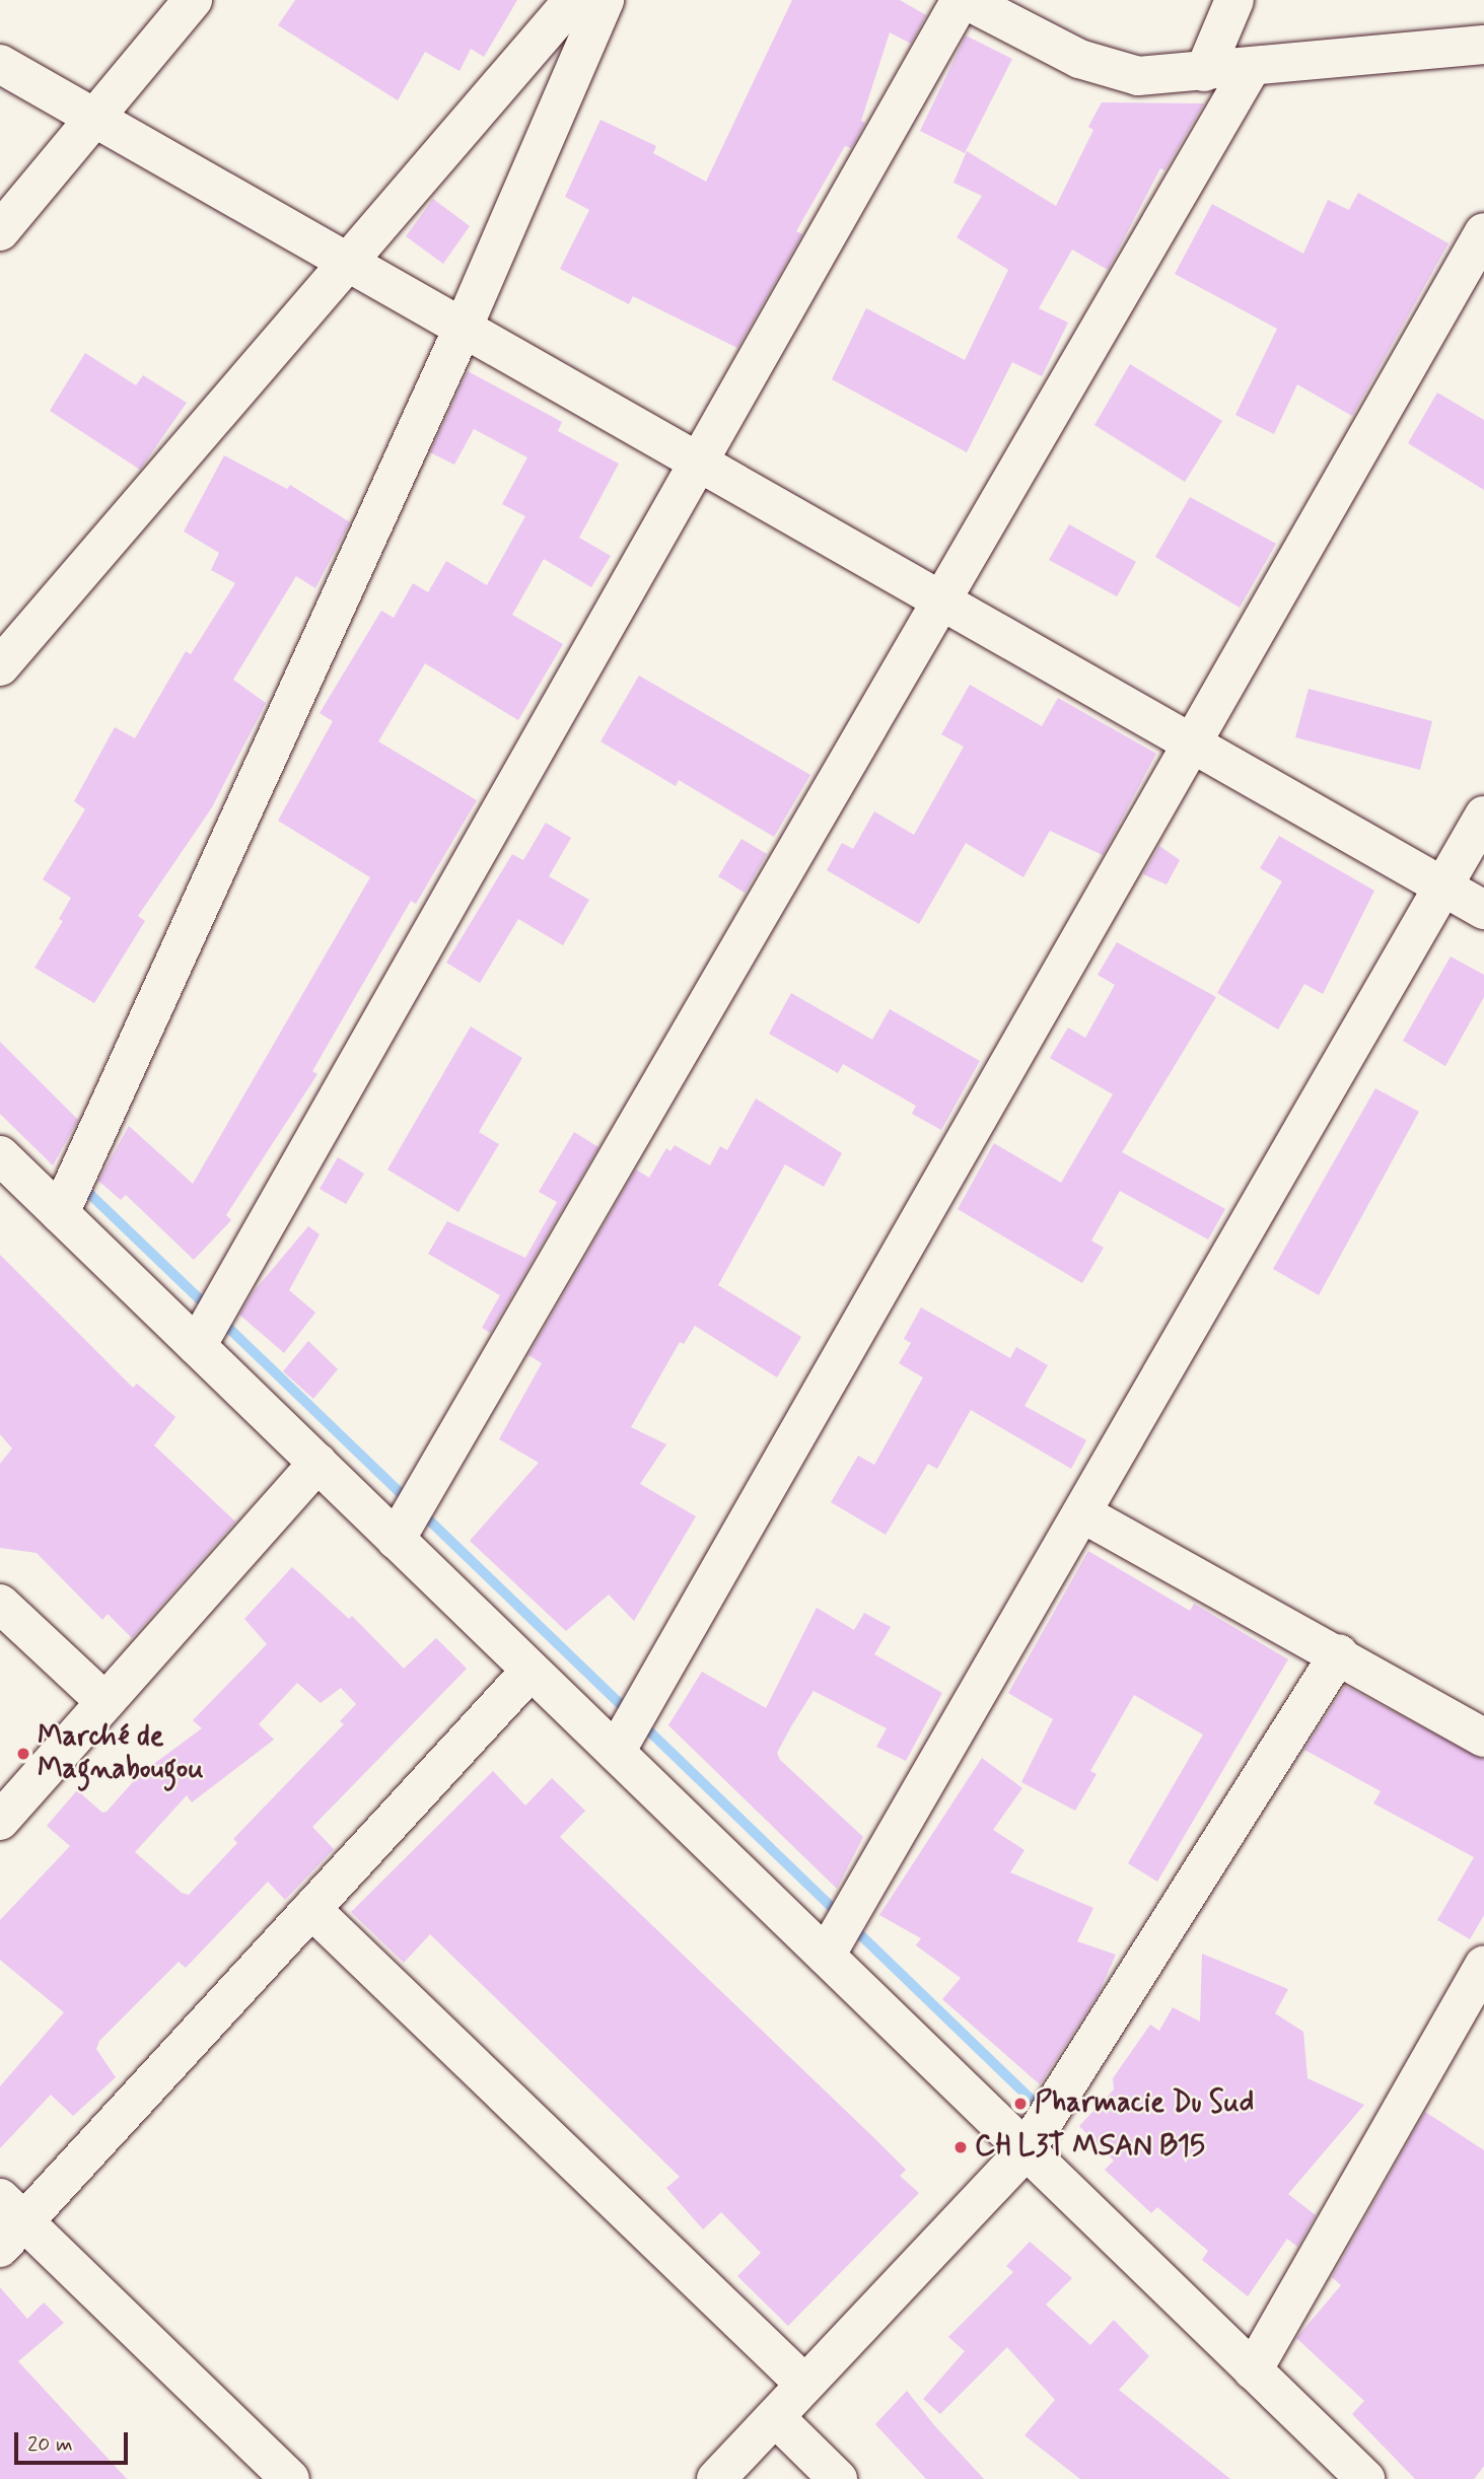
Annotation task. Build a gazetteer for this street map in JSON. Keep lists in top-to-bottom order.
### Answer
{
  "places": ["Marché de Magnabougou", "Pharmacie Du Sud", "CH L3T MSAN B15"],
  "scale_bar": "20 m"
}
